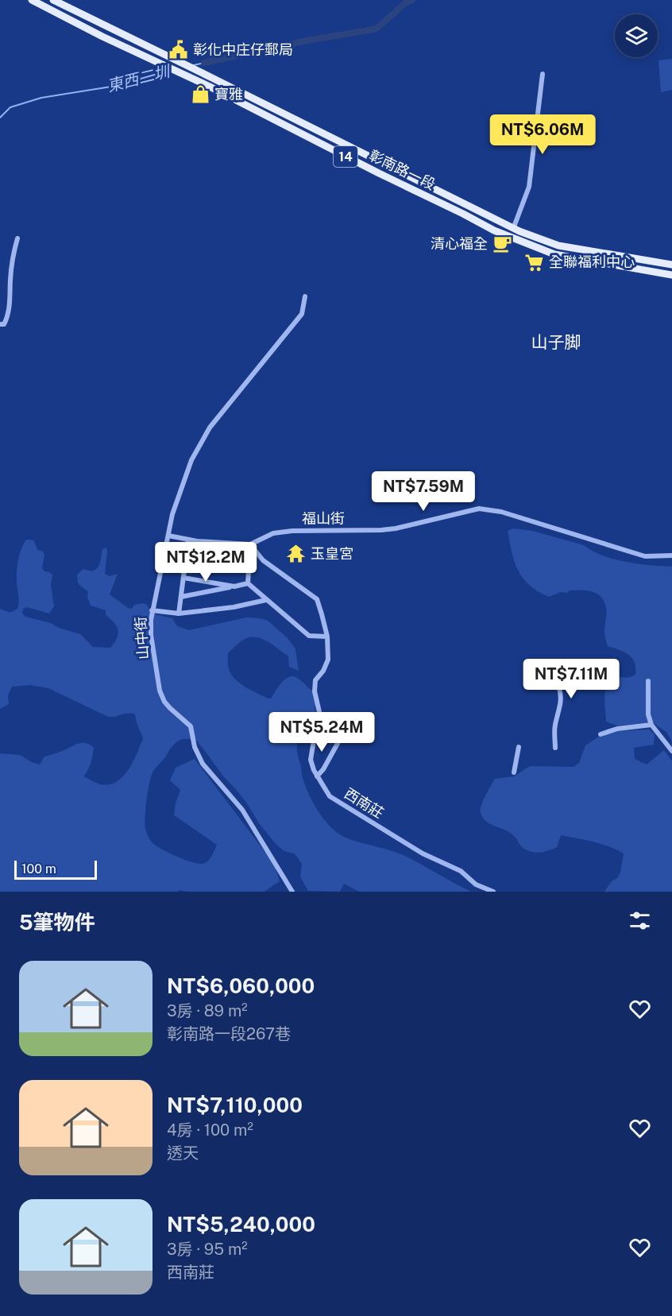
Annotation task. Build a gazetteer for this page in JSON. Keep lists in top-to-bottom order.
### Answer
{
  "streets": {
    "main road": ["14", "彰南路一段"],
    "street": ["福山街", "山中街", "西南莊"]
  },
  "crossings": [
    ["福山街", "西南莊"]
  ],
  "districts": ["山子脚"],
  "water": ["東西二圳"],
  "places": {
    "public building": ["彰化中庄仔郵局"],
    "shop": ["寶雅"],
    "cafe": ["清心福全"],
    "supermarket": ["全聯福利中心"],
    "temple": ["玉皇宮"]
  },
  "scale_bar": "100 m",
  "page": {
    "price": [
      "NT$6.06M",
      "NT$7.59M",
      "NT$12.2M",
      "NT$7.11M",
      "NT$5.24M"
    ],
    "scale": "100 m",
    "heading": "5筆物件",
    "list": [
      {
        "name": "NT$6,060,000",
        "note": "3房 · 89 m² · 彰南路一段267巷"
      },
      {
        "name": "NT$7,110,000",
        "note": "4房 · 100 m² · 透天"
      },
      {
        "name": "NT$5,240,000",
        "note": "3房 · 95 m² · 西南莊"
      }
    ]
  }
}
